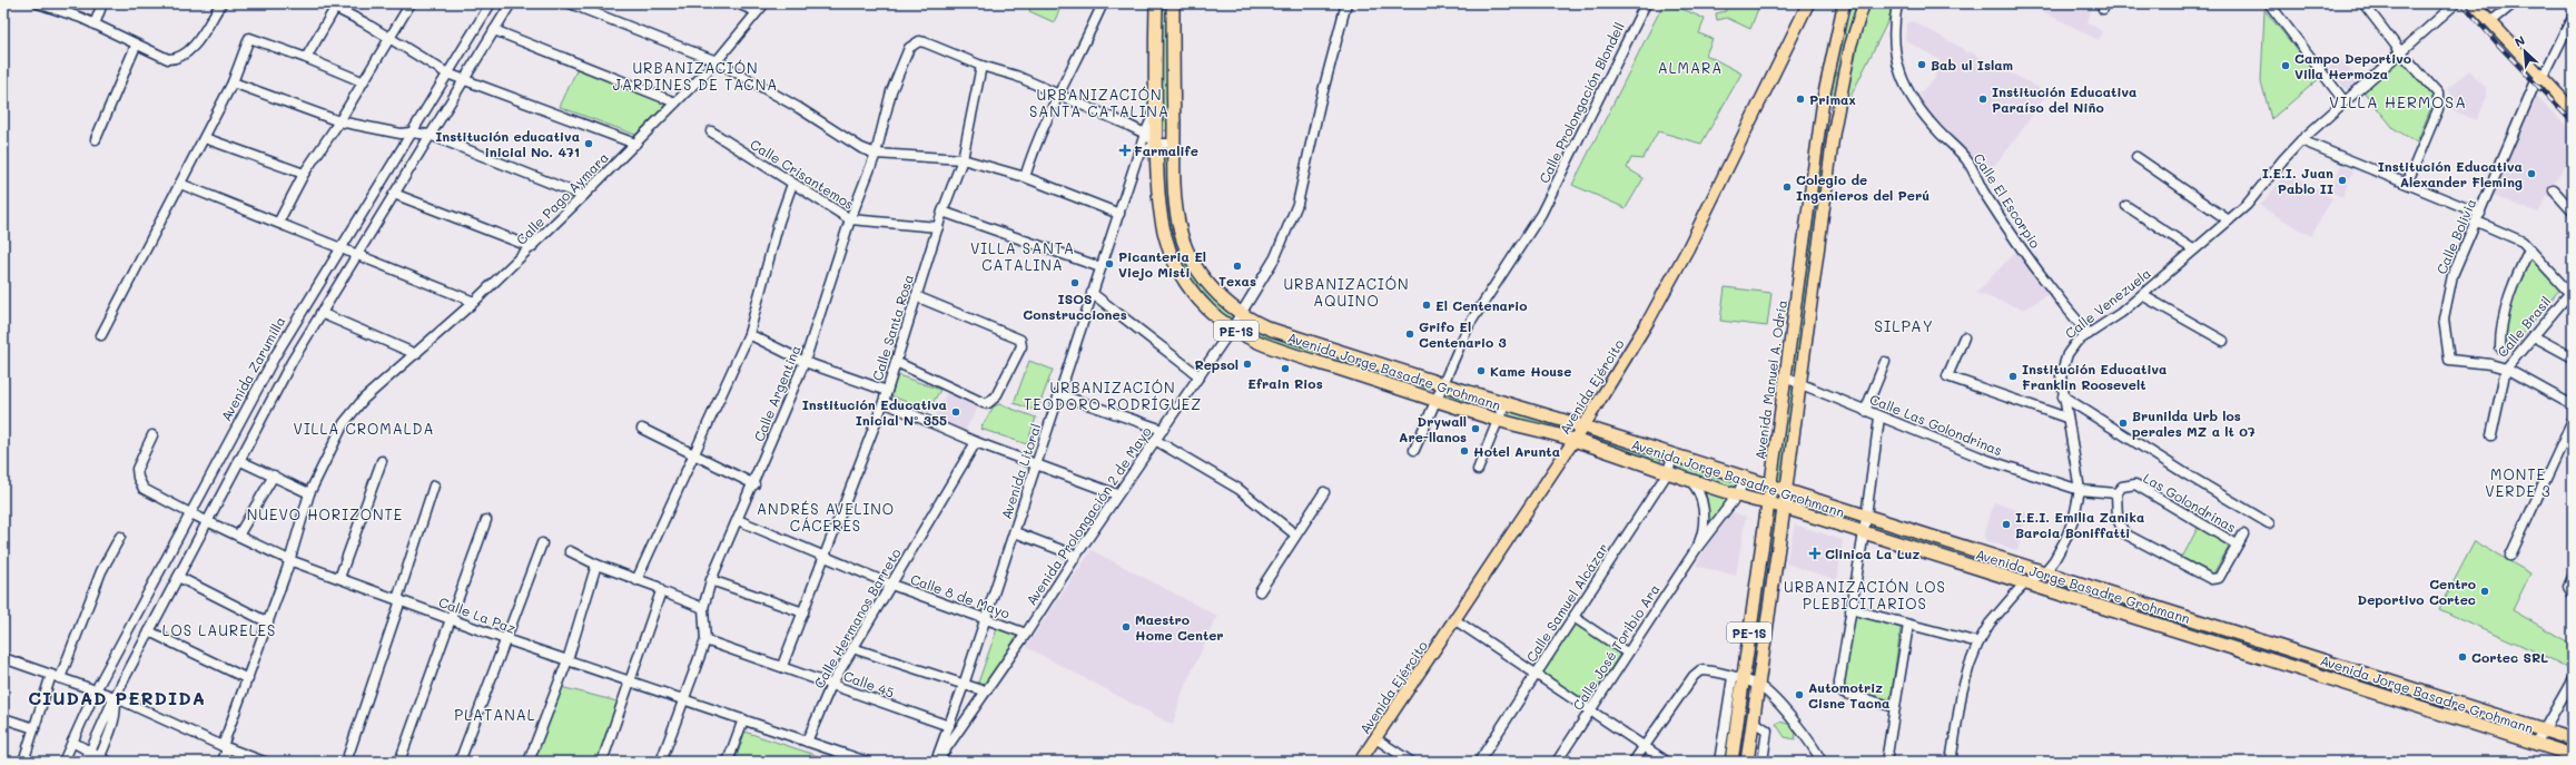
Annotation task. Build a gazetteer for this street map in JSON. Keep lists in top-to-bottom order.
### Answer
{
  "streets": {
    "highway": ["PE-1S", "Avenida Jorge Basadre Grohmann", "Avenida Manuel A. Odría"],
    "main road": ["Avenida Ejército"],
    "street": [
      "Calle Prolongación Blondell",
      "Calle Crisantemos",
      "Calle Pago Aymara",
      "Calle El Escorpio",
      "Calle Bolivia",
      "Calle Venezuela",
      "Calle Brasil",
      "Calle Santa Rosa",
      "Avenida Zarumilla",
      "Calle Argentina",
      "Calle Las Golondrinas",
      "Avenida Litoral",
      "Las Golondrinas",
      "Avenida Prolongación 2 de Mayo",
      "Calle 8 de Mayo",
      "Calle Samuel Alcázar",
      "Calle La Paz",
      "Calle Hermanos Barreto",
      "Calle José Toribio Ara",
      "Calle 45"
    ]
  },
  "crossings": [
    ["Calle Prolongación Blondell", "Avenida Jorge Basadre Grohmann"],
    ["Calle Crisantemos", "Calle Santa Rosa"],
    ["Calle Crisantemos", "Calle Argentina"],
    ["Calle Pago Aymara", "Calle La Paz"],
    ["Calle El Escorpio", "Calle Venezuela"],
    ["Calle Bolivia", "Calle Brasil"],
    ["Calle Venezuela", "Avenida Jorge Basadre Grohmann"],
    ["Calle Venezuela", "Calle Las Golondrinas"],
    ["Calle Venezuela", "Las Golondrinas"],
    ["Calle Santa Rosa", "Calle Argentina"],
    ["Calle Santa Rosa", "Calle 8 de Mayo"],
    ["Calle Santa Rosa", "Calle 45"],
    ["PE-1S", "Avenida Jorge Basadre Grohmann"],
    ["Avenida Zarumilla", "Calle La Paz"],
    ["Avenida Jorge Basadre Grohmann", "Avenida Manuel A. Odría"],
    ["Avenida Jorge Basadre Grohmann", "Avenida Ejército"],
    ["Avenida Jorge Basadre Grohmann", "Avenida Litoral"],
    ["Avenida Jorge Basadre Grohmann", "Avenida Prolongación 2 de Mayo"],
    ["Avenida Jorge Basadre Grohmann", "Calle Samuel Alcázar"],
    ["Avenida Jorge Basadre Grohmann", "Calle José Toribio Ara"],
    ["Avenida Manuel A. Odría", "Calle Las Golondrinas"],
    ["Calle Argentina", "Calle 8 de Mayo"],
    ["Calle Argentina", "Calle La Paz"],
    ["Calle Argentina", "Calle 45"],
    ["Calle Las Golondrinas", "Las Golondrinas"],
    ["Avenida Litoral", "Avenida Prolongación 2 de Mayo"],
    ["Avenida Litoral", "Calle 8 de Mayo"],
    ["Avenida Litoral", "Calle 45"],
    ["Avenida Prolongación 2 de Mayo", "Calle 8 de Mayo"],
    ["Calle 8 de Mayo", "Calle Hermanos Barreto"],
    ["Calle La Paz", "Calle Hermanos Barreto"],
    ["Calle Hermanos Barreto", "Calle 45"]
  ],
  "districts": [
    "URBANIZACIÓN JARDINES DE TACNA",
    "ALMARA",
    "URBANIZACIÓN SANTA CATALINA",
    "VILLA HERMOSA",
    "VILLA SANTA CATALINA",
    "URBANIZACIÓN AQUINO",
    "SILPAY",
    "URBANIZACIÓN TEODORO RODRÍGUEZ",
    "VILLA CROMALDA",
    "MONTE VERDE 3",
    "ANDRÉS AVELINO CÁCERES",
    "NUEVO HORIZONTE",
    "URBANIZACIÓN LOS PLEBICITARIOS",
    "LOS LAURELES",
    "CIUDAD PERDIDA",
    "PLATANAL"
  ],
  "places": {
    "other": [
      "Bab ul Islam",
      "Campo Deportivo Villa Hermoza",
      "Primax",
      "Institución Educativa Paraíso del Niño",
      "Institución educativa inicial No. 471",
      "Institución Educativa Alexander Fleming",
      "I.E.I. Juan Pablo II",
      "Colegio de Ingenieros del Perú",
      "Picanteria El Viejo Misti",
      "Texas",
      "ISOS Construcciones",
      "El Centenario",
      "Grifo El Centenario 3",
      "Repsol",
      "Efrain Rios",
      "Kame House",
      "Institución Educativa Franklin Roosevelt",
      "Institución Educativa Inicial Nº 355",
      "Brunilda Urb los perales MZ a lt 07",
      "Drywall Are-llanos",
      "Hotel Arunta",
      "I.E.I. Emilia Zanika Barcia Boniffatti",
      "Centro Deportivo Cortec",
      "Maestro Home Center",
      "Cortec SRL",
      "Automotriz Cisne Tacna"
    ],
    "health": ["Farmalife", "Clinica La Luz"]
  },
  "north": "top left"
}
